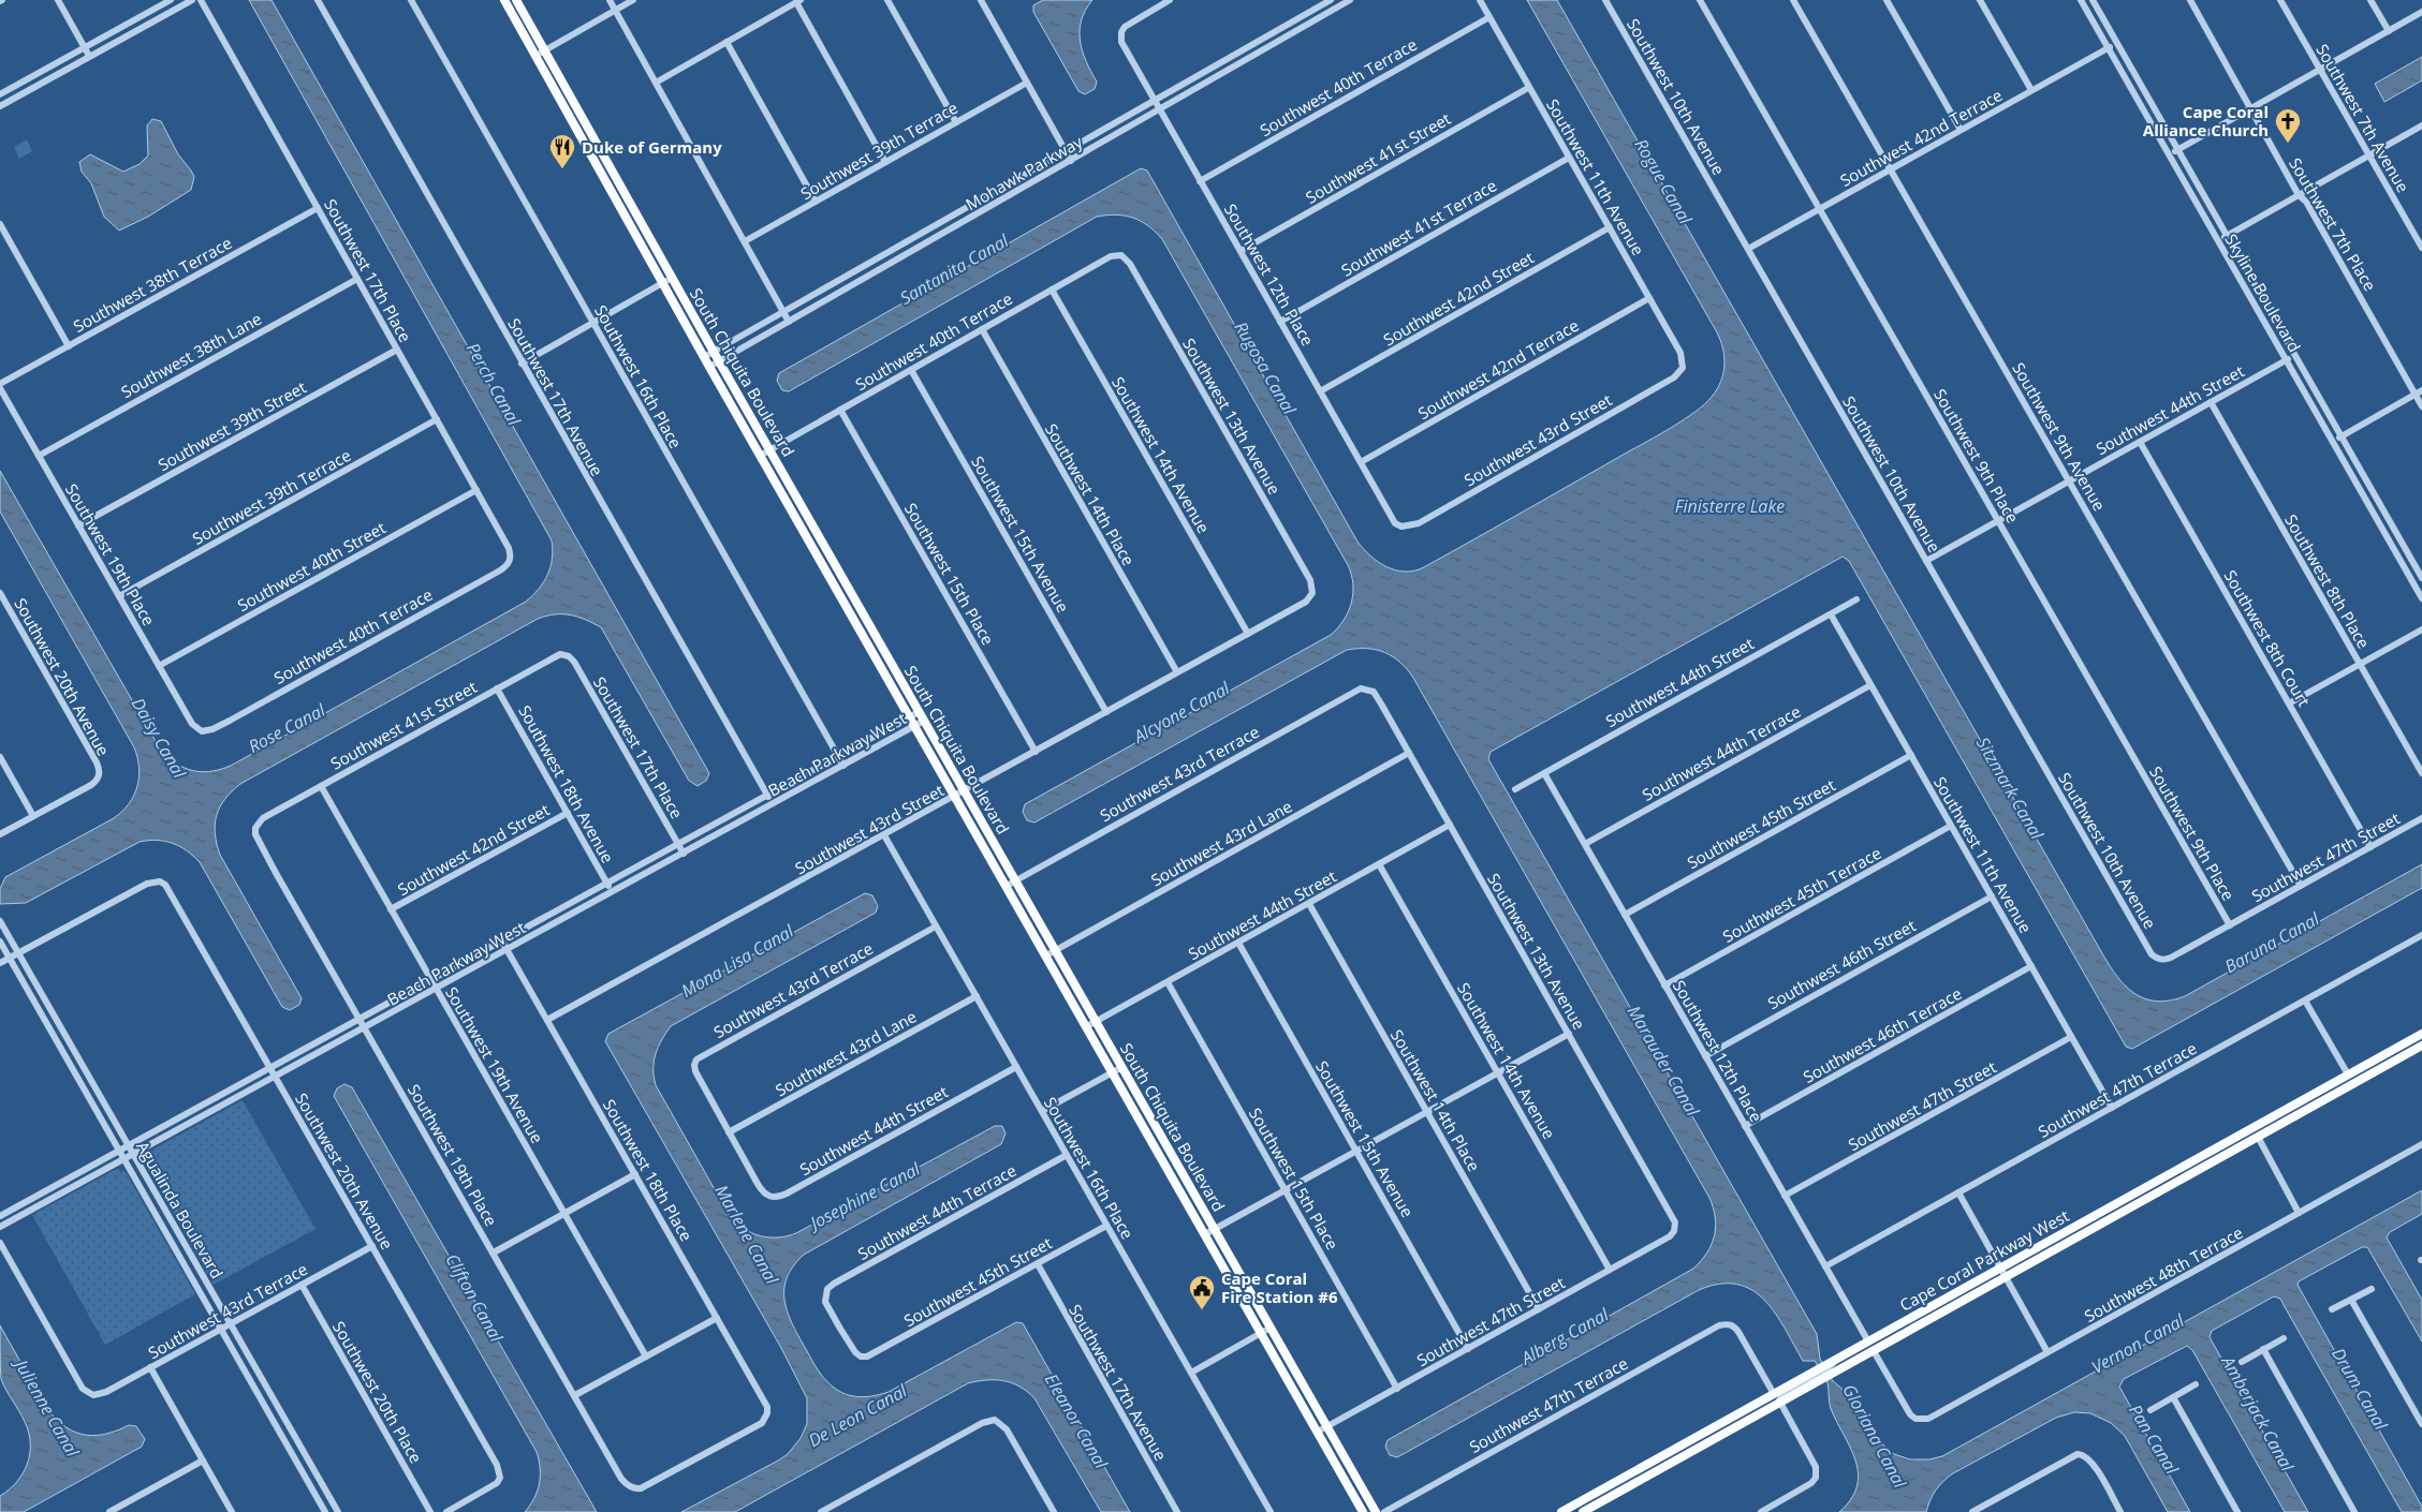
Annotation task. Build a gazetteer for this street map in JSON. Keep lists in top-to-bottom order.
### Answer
{
  "streets": {
    "main road": ["South Chiquita Boulevard", "Cape Coral Parkway West"],
    "street": [
      "Southwest 40th Terrace",
      "Southwest 10th Avenue",
      "Southwest 7th Avenue",
      "Southwest 42nd Terrace",
      "Southwest 39th Terrace",
      "Southwest 41st Street",
      "Mohawk Parkway",
      "Southwest 11th Avenue",
      "Southwest 7th Place",
      "Southwest 41st Terrace",
      "Southwest 17th Place",
      "Southwest 12th Place",
      "Southwest 38th Terrace",
      "Skyline Boulevard",
      "Southwest 42nd Street",
      "Southwest 38th Lane",
      "Southwest 16th Place",
      "Southwest 17th Avenue",
      "Southwest 44th Street",
      "Southwest 13th Avenue",
      "Southwest 39th Street",
      "Southwest 9th Avenue",
      "Southwest 43rd Street",
      "Southwest 14th Avenue",
      "Southwest 9th Place",
      "Southwest 14th Place",
      "Southwest 15th Avenue",
      "Southwest 19th Place",
      "Southwest 40th Street",
      "Southwest 15th Place",
      "Southwest 8th Place",
      "Southwest 8th Court",
      "Southwest 20th Avenue",
      "Southwest 44th Terrace",
      "Beach Parkway West",
      "Southwest 43rd Terrace",
      "Southwest 18th Avenue",
      "Southwest 45th Street",
      "Southwest 43rd Lane",
      "Southwest 47th Street",
      "Southwest 45th Terrace",
      "Southwest 46th Street",
      "Southwest 46th Terrace",
      "Southwest 19th Avenue",
      "Southwest 47th Terrace",
      "Southwest 18th Place",
      "Agualinda Boulevard",
      "Southwest 48th Terrace",
      "Southwest 20th Place"
    ]
  },
  "crossings": [
    ["Southwest 40th Terrace", "Southwest 11th Avenue"],
    ["Southwest 40th Terrace", "Southwest 17th Place"],
    ["Southwest 40th Terrace", "Southwest 12th Place"],
    ["Southwest 40th Terrace", "South Chiquita Boulevard"],
    ["Southwest 40th Terrace", "Southwest 13th Avenue"],
    ["Southwest 40th Terrace", "Southwest 14th Avenue"],
    ["Southwest 40th Terrace", "Southwest 14th Place"],
    ["Southwest 40th Terrace", "Southwest 15th Avenue"],
    ["Southwest 40th Terrace", "Southwest 19th Place"],
    ["Southwest 40th Terrace", "Southwest 15th Place"],
    ["Southwest 10th Avenue", "Southwest 42nd Terrace"],
    ["Southwest 10th Avenue", "Southwest 44th Street"],
    ["Southwest 10th Avenue", "Southwest 47th Street"],
    ["Southwest 42nd Terrace", "Southwest 11th Avenue"],
    ["Southwest 42nd Terrace", "Southwest 12th Place"],
    ["Southwest 42nd Terrace", "Skyline Boulevard"],
    ["Southwest 42nd Terrace", "Southwest 9th Avenue"],
    ["Southwest 42nd Terrace", "Southwest 9th Place"],
    ["Southwest 39th Terrace", "Southwest 17th Place"],
    ["Southwest 39th Terrace", "Southwest 19th Place"],
    ["Southwest 41st Street", "Southwest 11th Avenue"],
    ["Southwest 41st Street", "Southwest 17th Place"],
    ["Southwest 41st Street", "Southwest 12th Place"],
    ["Southwest 41st Street", "Southwest 19th Place"],
    ["Southwest 41st Street", "Southwest 18th Avenue"],
    ["Southwest 41st Street", "Southwest 19th Avenue"],
    ["Mohawk Parkway", "Southwest 12th Place"],
    ["Mohawk Parkway", "South Chiquita Boulevard"],
    ["Southwest 11th Avenue", "Southwest 41st Terrace"],
    ["Southwest 11th Avenue", "Southwest 42nd Street"],
    ["Southwest 11th Avenue", "Southwest 44th Street"],
    ["Southwest 11th Avenue", "Southwest 43rd Street"],
    ["Southwest 11th Avenue", "Southwest 44th Terrace"],
    ["Southwest 11th Avenue", "Southwest 45th Street"],
    ["Southwest 11th Avenue", "Southwest 47th Street"],
    ["Southwest 11th Avenue", "Southwest 45th Terrace"],
    ["Southwest 11th Avenue", "Southwest 46th Street"],
    ["Southwest 11th Avenue", "Southwest 46th Terrace"],
    ["Southwest 11th Avenue", "Southwest 47th Terrace"],
    ["Southwest 41st Terrace", "Southwest 12th Place"],
    ["Southwest 17th Place", "Southwest 38th Terrace"],
    ["Southwest 17th Place", "Southwest 38th Lane"],
    ["Southwest 17th Place", "Southwest 39th Street"],
    ["Southwest 17th Place", "Southwest 40th Street"],
    ["Southwest 17th Place", "Beach Parkway West"],
    ["Southwest 12th Place", "Southwest 42nd Street"],
    ["Southwest 12th Place", "Southwest 44th Street"],
    ["Southwest 12th Place", "Southwest 43rd Street"],
    ["Southwest 12th Place", "Southwest 44th Terrace"],
    ["Southwest 12th Place", "Southwest 45th Street"],
    ["Southwest 12th Place", "Southwest 47th Street"],
    ["Southwest 12th Place", "Southwest 45th Terrace"],
    ["Southwest 12th Place", "Southwest 46th Street"],
    ["Southwest 12th Place", "Southwest 46th Terrace"],
    ["Southwest 12th Place", "Southwest 47th Terrace"],
    ["Southwest 12th Place", "Cape Coral Parkway West"],
    ["Skyline Boulevard", "Southwest 44th Street"],
    ["Southwest 42nd Street", "Southwest 18th Avenue"],
    ["Southwest 42nd Street", "Southwest 19th Avenue"],
    ["Southwest 38th Lane", "Southwest 19th Place"],
    ["South Chiquita Boulevard", "Southwest 44th Street"],
    ["South Chiquita Boulevard", "Southwest 43rd Street"],
    ["South Chiquita Boulevard", "Beach Parkway West"],
    ["South Chiquita Boulevard", "Southwest 43rd Terrace"],
    ["South Chiquita Boulevard", "Southwest 43rd Lane"],
    ["South Chiquita Boulevard", "Southwest 47th Street"],
    ["Southwest 16th Place", "Southwest 44th Street"],
    ["Southwest 16th Place", "Southwest 43rd Street"],
    ["Southwest 16th Place", "Southwest 44th Terrace"],
    ["Southwest 16th Place", "Beach Parkway West"],
    ["Southwest 16th Place", "Southwest 43rd Terrace"],
    ["Southwest 16th Place", "Southwest 45th Street"],
    ["Southwest 16th Place", "Southwest 43rd Lane"],
    ["Southwest 17th Avenue", "Beach Parkway West"],
    ["Southwest 17th Avenue", "Southwest 45th Street"],
    ["Southwest 44th Street", "Southwest 13th Avenue"],
    ["Southwest 44th Street", "Southwest 9th Avenue"],
    ["Southwest 44th Street", "Southwest 14th Avenue"],
    ["Southwest 44th Street", "Southwest 9th Place"],
    ["Southwest 44th Street", "Southwest 14th Place"],
    ["Southwest 44th Street", "Southwest 15th Avenue"],
    ["Southwest 44th Street", "Southwest 15th Place"],
    ["Southwest 44th Street", "Southwest 8th Place"],
    ["Southwest 44th Street", "Southwest 8th Court"],
    ["Southwest 44th Street", "Southwest 43rd Terrace"],
    ["Southwest 44th Street", "Southwest 43rd Lane"],
    ["Southwest 13th Avenue", "Southwest 43rd Street"],
    ["Southwest 13th Avenue", "Southwest 43rd Terrace"],
    ["Southwest 13th Avenue", "Southwest 43rd Lane"],
    ["Southwest 13th Avenue", "Southwest 47th Street"],
    ["Southwest 39th Street", "Southwest 19th Place"],
    ["Southwest 9th Avenue", "Southwest 47th Street"],
    ["Southwest 43rd Street", "Southwest 14th Avenue"],
    ["Southwest 43rd Street", "Southwest 14th Place"],
    ["Southwest 43rd Street", "Southwest 15th Avenue"],
    ["Southwest 43rd Street", "Southwest 15th Place"],
    ["Southwest 43rd Street", "Southwest 18th Place"],
    ["Southwest 14th Avenue", "Southwest 47th Street"],
    ["Southwest 9th Place", "Southwest 47th Street"],
    ["Southwest 14th Place", "Southwest 47th Street"],
    ["Southwest 15th Avenue", "Southwest 47th Street"],
    ["Southwest 19th Place", "Southwest 40th Street"],
    ["Southwest 19th Place", "Beach Parkway West"],
    ["Southwest 19th Place", "Southwest 18th Place"],
    ["Southwest 15th Place", "Southwest 47th Street"],
    ["Southwest 8th Court", "Southwest 47th Street"],
    ["Southwest 20th Avenue", "Beach Parkway West"],
    ["Southwest 20th Avenue", "Southwest 43rd Terrace"],
    ["Southwest 20th Avenue", "Agualinda Boulevard"],
    ["Southwest 44th Terrace", "Southwest 45th Street"],
    ["Beach Parkway West", "Southwest 18th Avenue"],
    ["Beach Parkway West", "Southwest 19th Avenue"],
    ["Beach Parkway West", "Southwest 18th Place"],
    ["Beach Parkway West", "Agualinda Boulevard"],
    ["Southwest 43rd Terrace", "Southwest 43rd Lane"],
    ["Southwest 43rd Terrace", "Agualinda Boulevard"],
    ["Southwest 43rd Terrace", "Southwest 20th Place"],
    ["Southwest 47th Terrace", "Cape Coral Parkway West"],
    ["Cape Coral Parkway West", "Southwest 48th Terrace"]
  ],
  "water": [
    "Rogue Canal",
    "Santanita Canal",
    "Rugosa Canal",
    "Perch Canal",
    "Finisterre Lake",
    "Alcyone Canal",
    "Rose Canal",
    "Daisy Canal",
    "Sitzmark Canal",
    "Baruna Canal",
    "Mona Lisa Canal",
    "Marauder Canal",
    "Josephine Canal",
    "Marlene Canal",
    "Clifton Canal",
    "Alberg Canal",
    "Vernon Canal",
    "Drum Canal",
    "Julienne Canal",
    "Amberjack Canal",
    "De Leon Canal",
    "Eleanor Canal",
    "Gloriana Canal",
    "Pan Canal"
  ],
  "places": {
    "church": ["Cape Coral Alliance Church"],
    "restaurant": ["Duke of Germany"],
    "public building": ["Cape Coral Fire Station #6"]
  }
}
